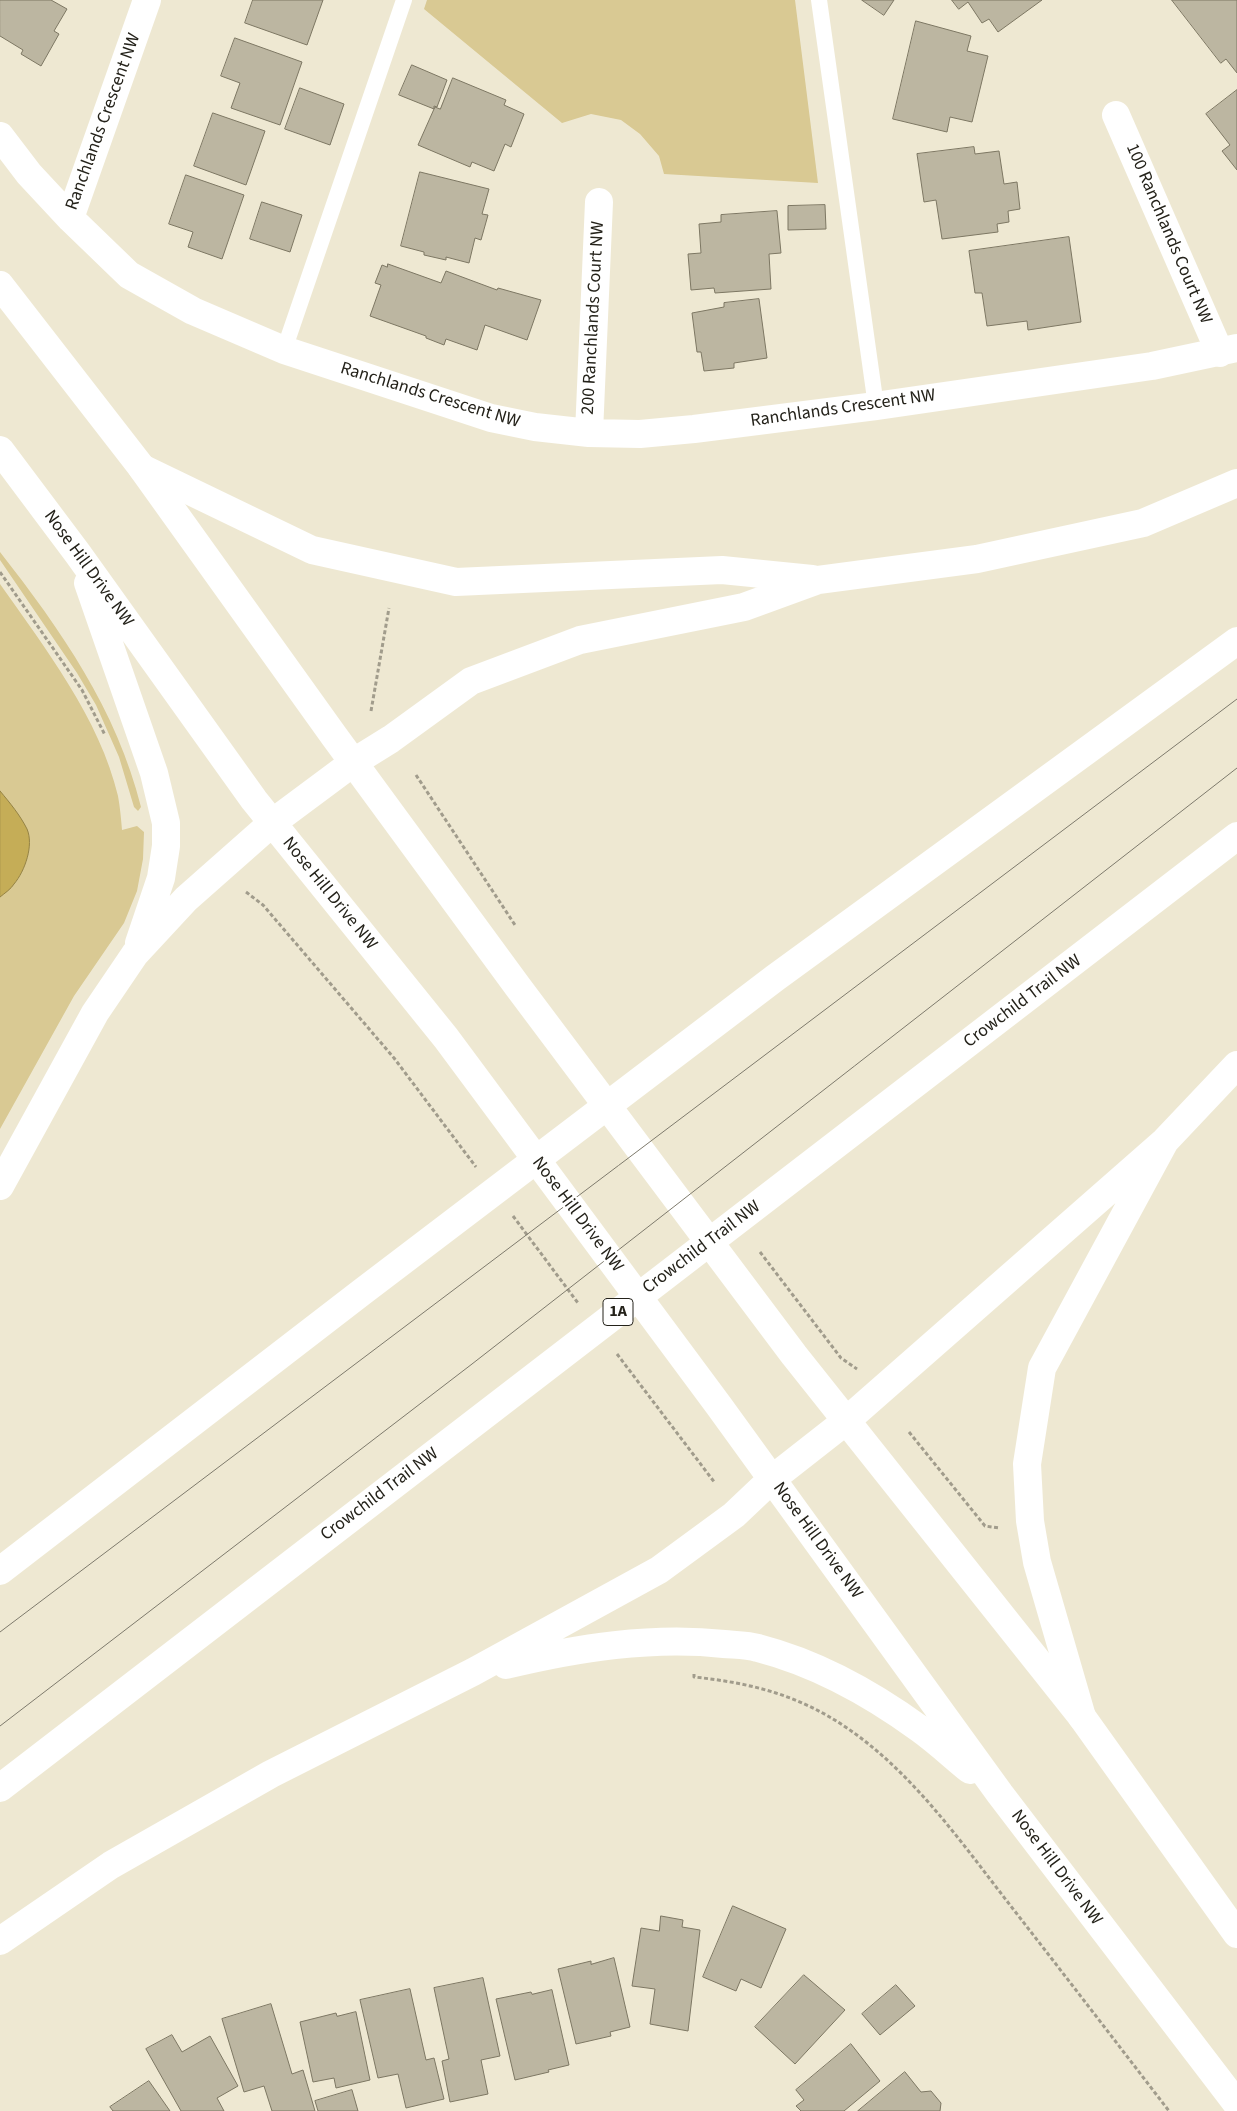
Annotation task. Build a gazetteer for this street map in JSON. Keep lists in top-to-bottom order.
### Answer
{
  "streets": {
    "main road": [
      "Ranchlands Crescent NW",
      "100 Ranchlands Court NW",
      "200 Ranchlands Court NW",
      "Nose Hill Drive NW",
      "Crowchild Trail NW",
      "1A"
    ]
  },
  "crossings": [
    ["Ranchlands Crescent NW", "100 Ranchlands Court NW"],
    ["Ranchlands Crescent NW", "200 Ranchlands Court NW"]
  ]
}
